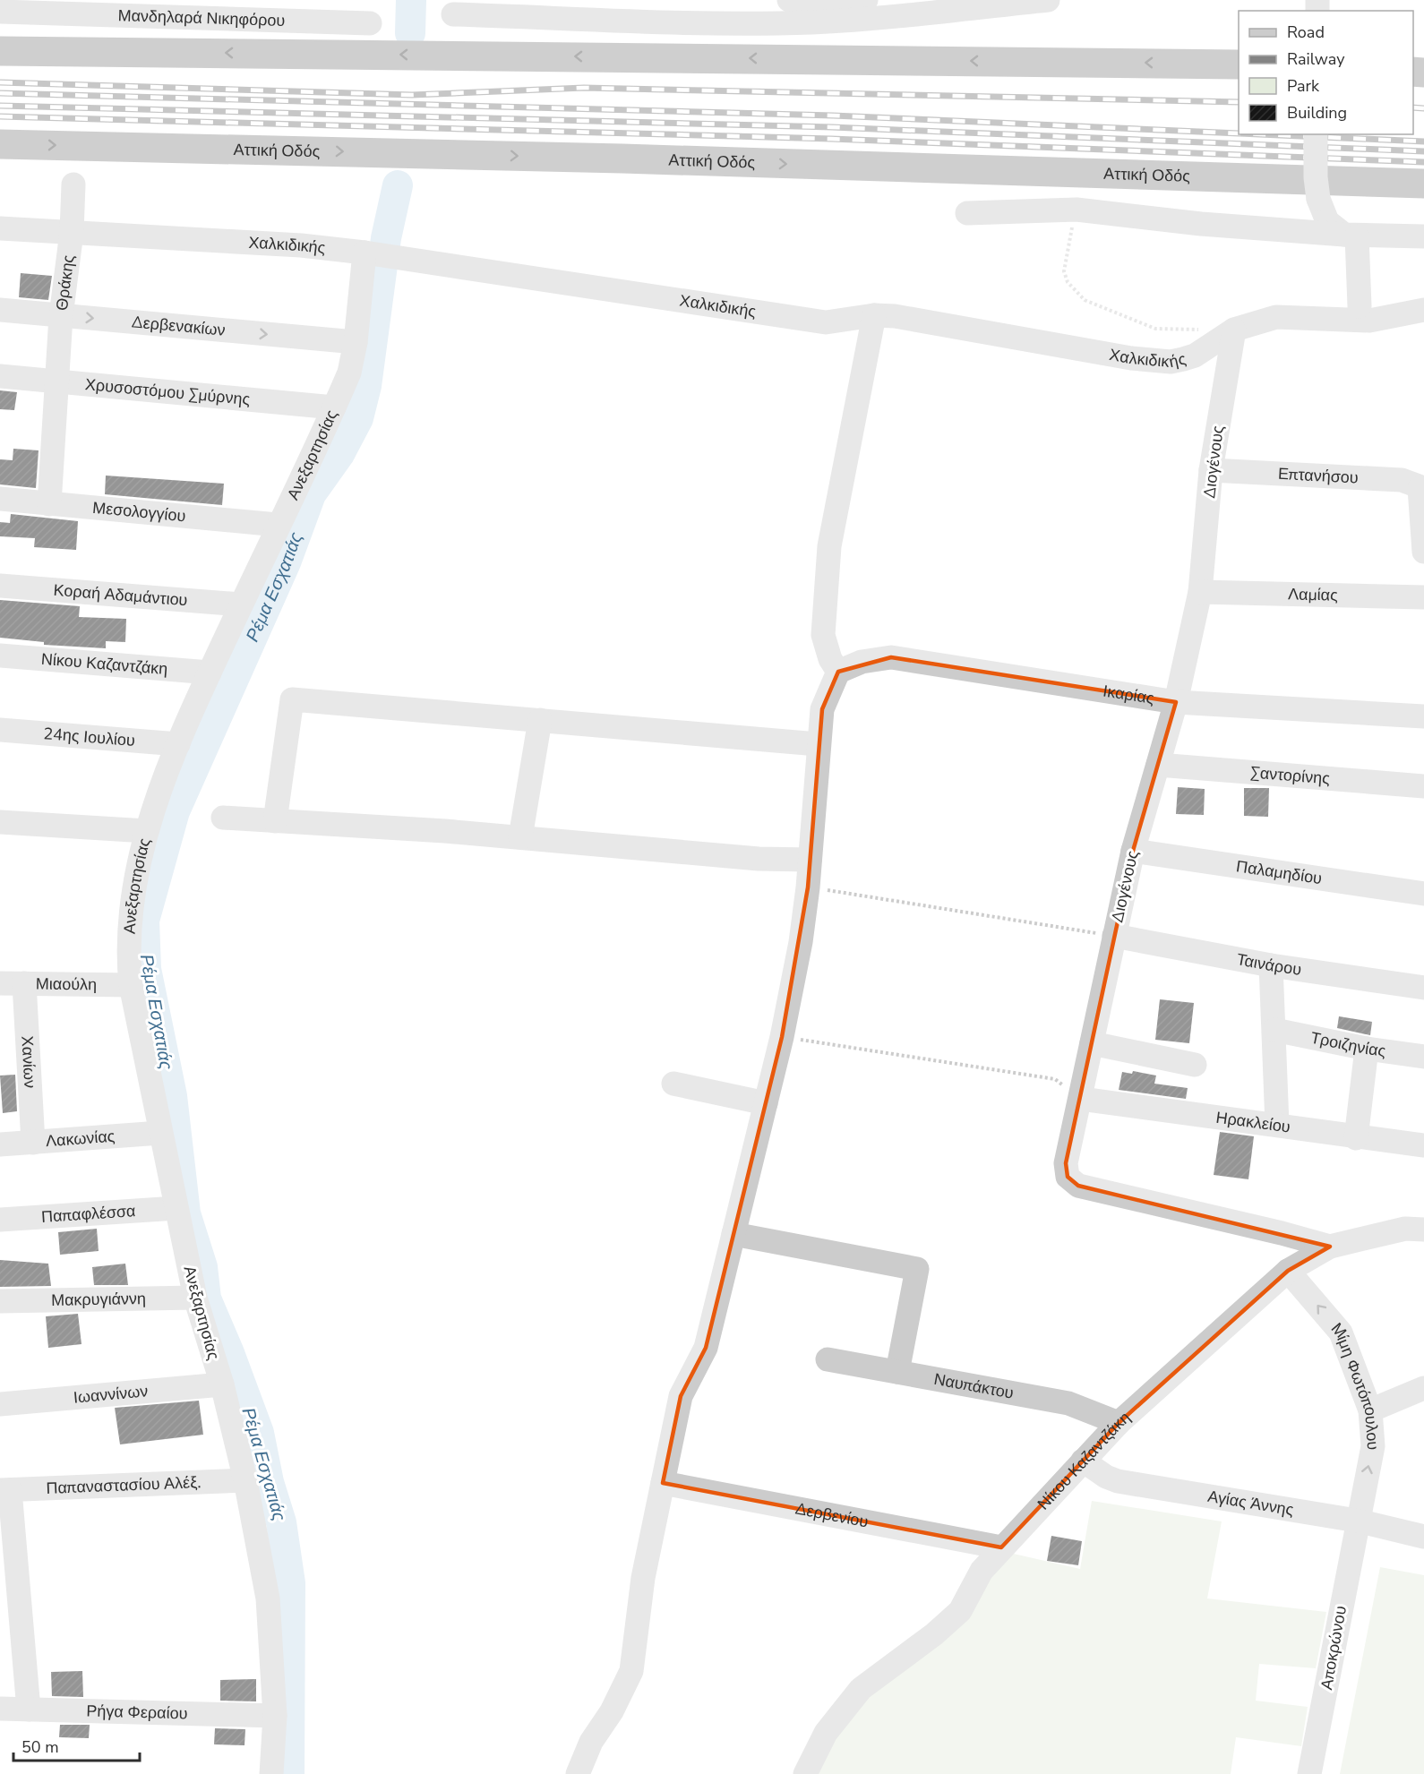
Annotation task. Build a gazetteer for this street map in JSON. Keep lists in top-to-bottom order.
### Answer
{
  "streets": {
    "highway": ["Αττική Οδός"],
    "street": [
      "Μανδηλαρά Νικηφόρου",
      "Χαλκιδικής",
      "Θράκης",
      "Δερβενακίων",
      "Χρυσοστόμου Σμύρνης",
      "Ανεξαρτησίας",
      "Διογένους",
      "Επτανήσου",
      "Μεσολογγίου",
      "Λαμίας",
      "Κοραή Αδαμάντιου",
      "Νίκου Καζαντζάκη",
      "Ικαρίας",
      "24ης Ιουλίου",
      "Σαντορίνης",
      "Παλαμηδίου",
      "Ταινάρου",
      "Μιαούλη",
      "Τροιζηνίας",
      "Χανίων",
      "Ηρακλείου",
      "Λακωνίας",
      "Παπαφλέσσα",
      "Μακρυγιάννη",
      "Ναυπάκτου",
      "Μίμη Φωτόπουλου",
      "Ιωαννίνων",
      "Παπαναστασίου Αλέξ.",
      "Αγίας Άννης",
      "Δερβενίου",
      "Αποκρώνου",
      "Ρήγα Φεραίου"
    ]
  },
  "crossings": [
    ["Χαλκιδικής", "Θράκης"],
    ["Χαλκιδικής", "Ανεξαρτησίας"],
    ["Χαλκιδικής", "Διογένους"],
    ["Θράκης", "Δερβενακίων"],
    ["Θράκης", "Χρυσοστόμου Σμύρνης"],
    ["Θράκης", "Μεσολογγίου"],
    ["Δερβενακίων", "Ανεξαρτησίας"],
    ["Χρυσοστόμου Σμύρνης", "Ανεξαρτησίας"],
    ["Ανεξαρτησίας", "Μεσολογγίου"],
    ["Ανεξαρτησίας", "Κοραή Αδαμάντιου"],
    ["Ανεξαρτησίας", "Νίκου Καζαντζάκη"],
    ["Ανεξαρτησίας", "24ης Ιουλίου"],
    ["Ανεξαρτησίας", "Μιαούλη"],
    ["Ανεξαρτησίας", "Λακωνίας"],
    ["Ανεξαρτησίας", "Παπαφλέσσα"],
    ["Ανεξαρτησίας", "Μακρυγιάννη"],
    ["Ανεξαρτησίας", "Ιωαννίνων"],
    ["Ανεξαρτησίας", "Παπαναστασίου Αλέξ."],
    ["Ανεξαρτησίας", "Ρήγα Φεραίου"],
    ["Διογένους", "Επτανήσου"],
    ["Διογένους", "Λαμίας"],
    ["Διογένους", "Νίκου Καζαντζάκη"],
    ["Διογένους", "Ικαρίας"],
    ["Διογένους", "Σαντορίνης"],
    ["Διογένους", "Παλαμηδίου"],
    ["Διογένους", "Ταινάρου"],
    ["Διογένους", "Ηρακλείου"],
    ["Νίκου Καζαντζάκη", "Ναυπάκτου"],
    ["Νίκου Καζαντζάκη", "Μίμη Φωτόπουλου"],
    ["Νίκου Καζαντζάκη", "Αγίας Άννης"],
    ["Νίκου Καζαντζάκη", "Δερβενίου"],
    ["Μιαούλη", "Χανίων"],
    ["Χανίων", "Λακωνίας"],
    ["Μίμη Φωτόπουλου", "Αγίας Άννης"],
    ["Μίμη Φωτόπουλου", "Αποκρώνου"],
    ["Αγίας Άννης", "Αποκρώνου"]
  ],
  "one_way": ["Δερβενακίων", "Μίμη Φωτόπουλου"],
  "water": ["Ρέμα Εσχατιάς"],
  "legend": [
    "Road",
    "Railway",
    "Park",
    "Building"
  ],
  "scale_bar": "50 m"
}
